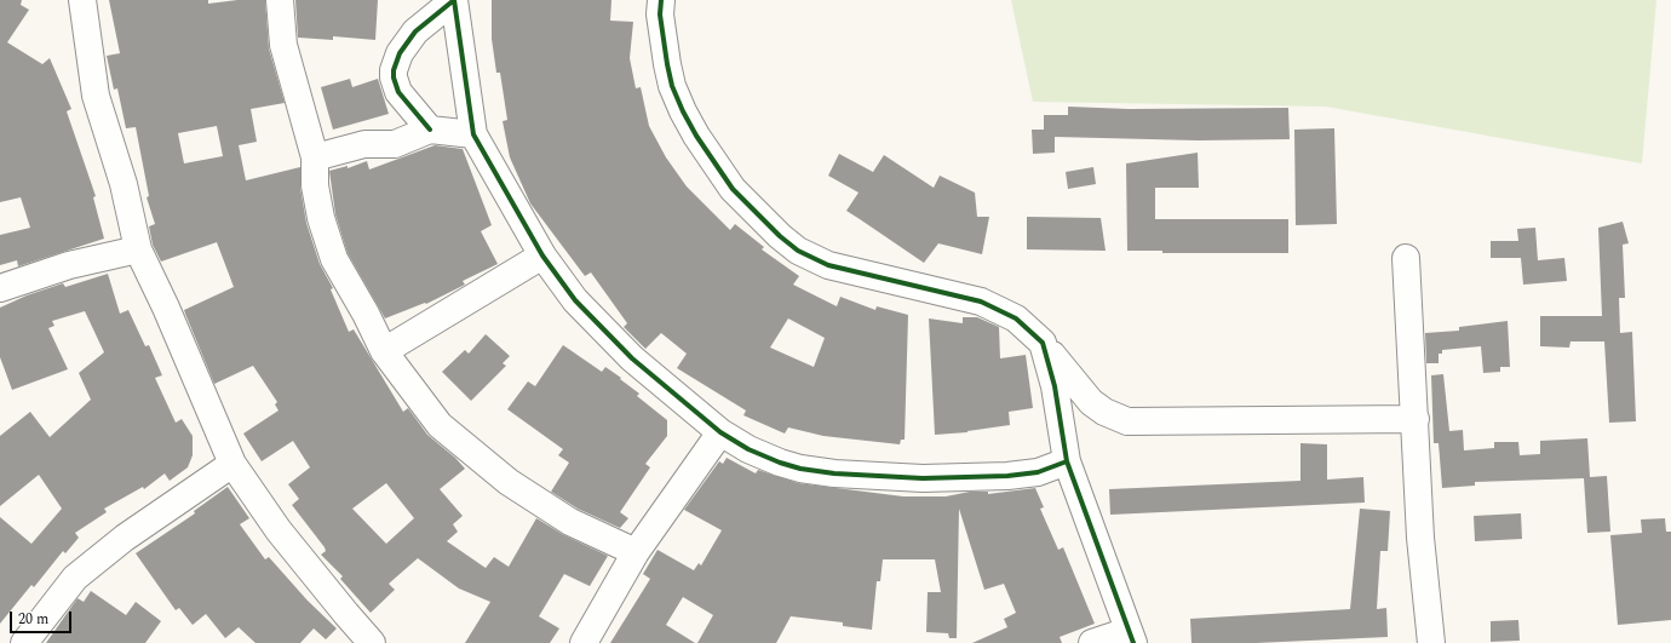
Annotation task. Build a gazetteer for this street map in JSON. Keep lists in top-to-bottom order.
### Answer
{
  "scale_bar": "20 m"
}
